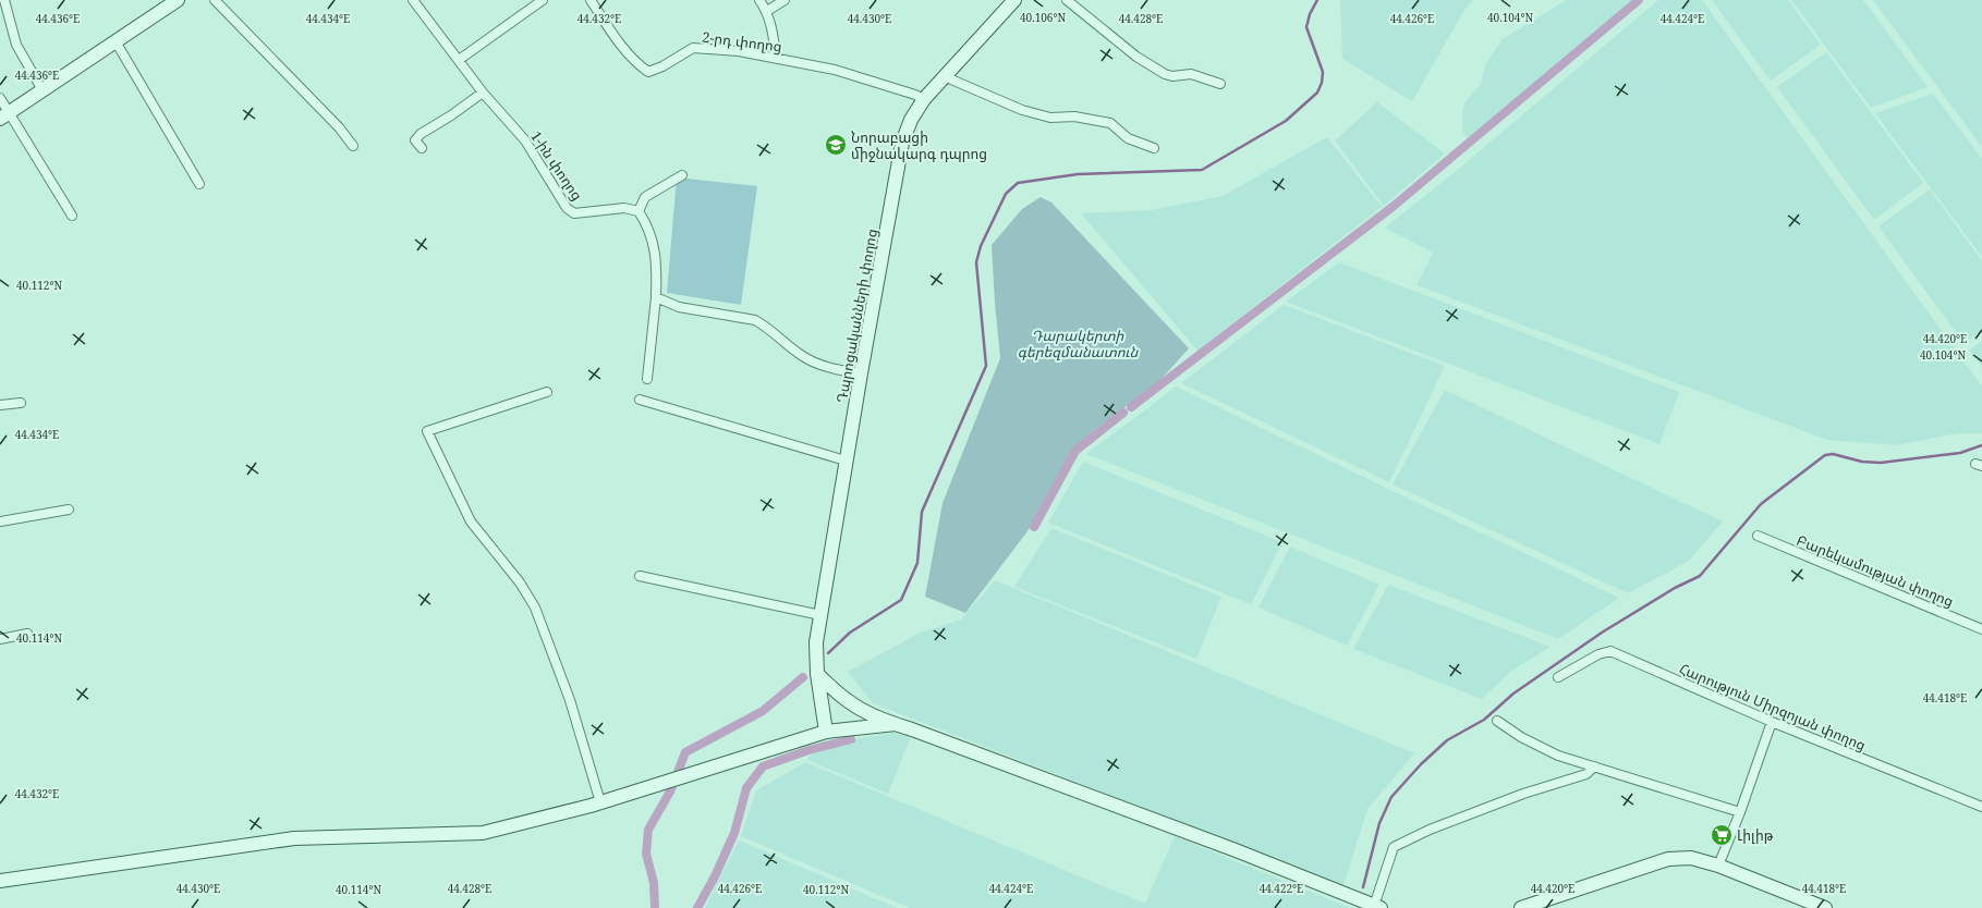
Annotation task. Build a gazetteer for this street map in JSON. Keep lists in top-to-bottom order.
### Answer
{
  "streets": {
    "main road": ["Դպրոցականների փողոց"],
    "street": [
      "2-րդ փողոց",
      "1-ին փողոց",
      "Բարեկամության փողոց",
      "Հարություն Միրզոյան փողոց"
    ]
  },
  "crossings": [
    ["2-րդ փողոց", "Դպրոցականների փողոց"]
  ],
  "parks": ["Դարակերտի գերեզմանատուն"],
  "places": {
    "school or university": ["Նորաբացի միջնակարգ դպրոց"],
    "supermarket": ["Լիլիթ"]
  },
  "coordinates": [
    "40.104°N",
    "40.106°N",
    "44.436°E",
    "44.434°E",
    "44.432°E",
    "44.430°E",
    "44.428°E",
    "44.426°E",
    "44.424°E",
    "40.112°N",
    "44.420°E",
    "40.114°N",
    "44.418°E",
    "44.422°E"
  ]
}
